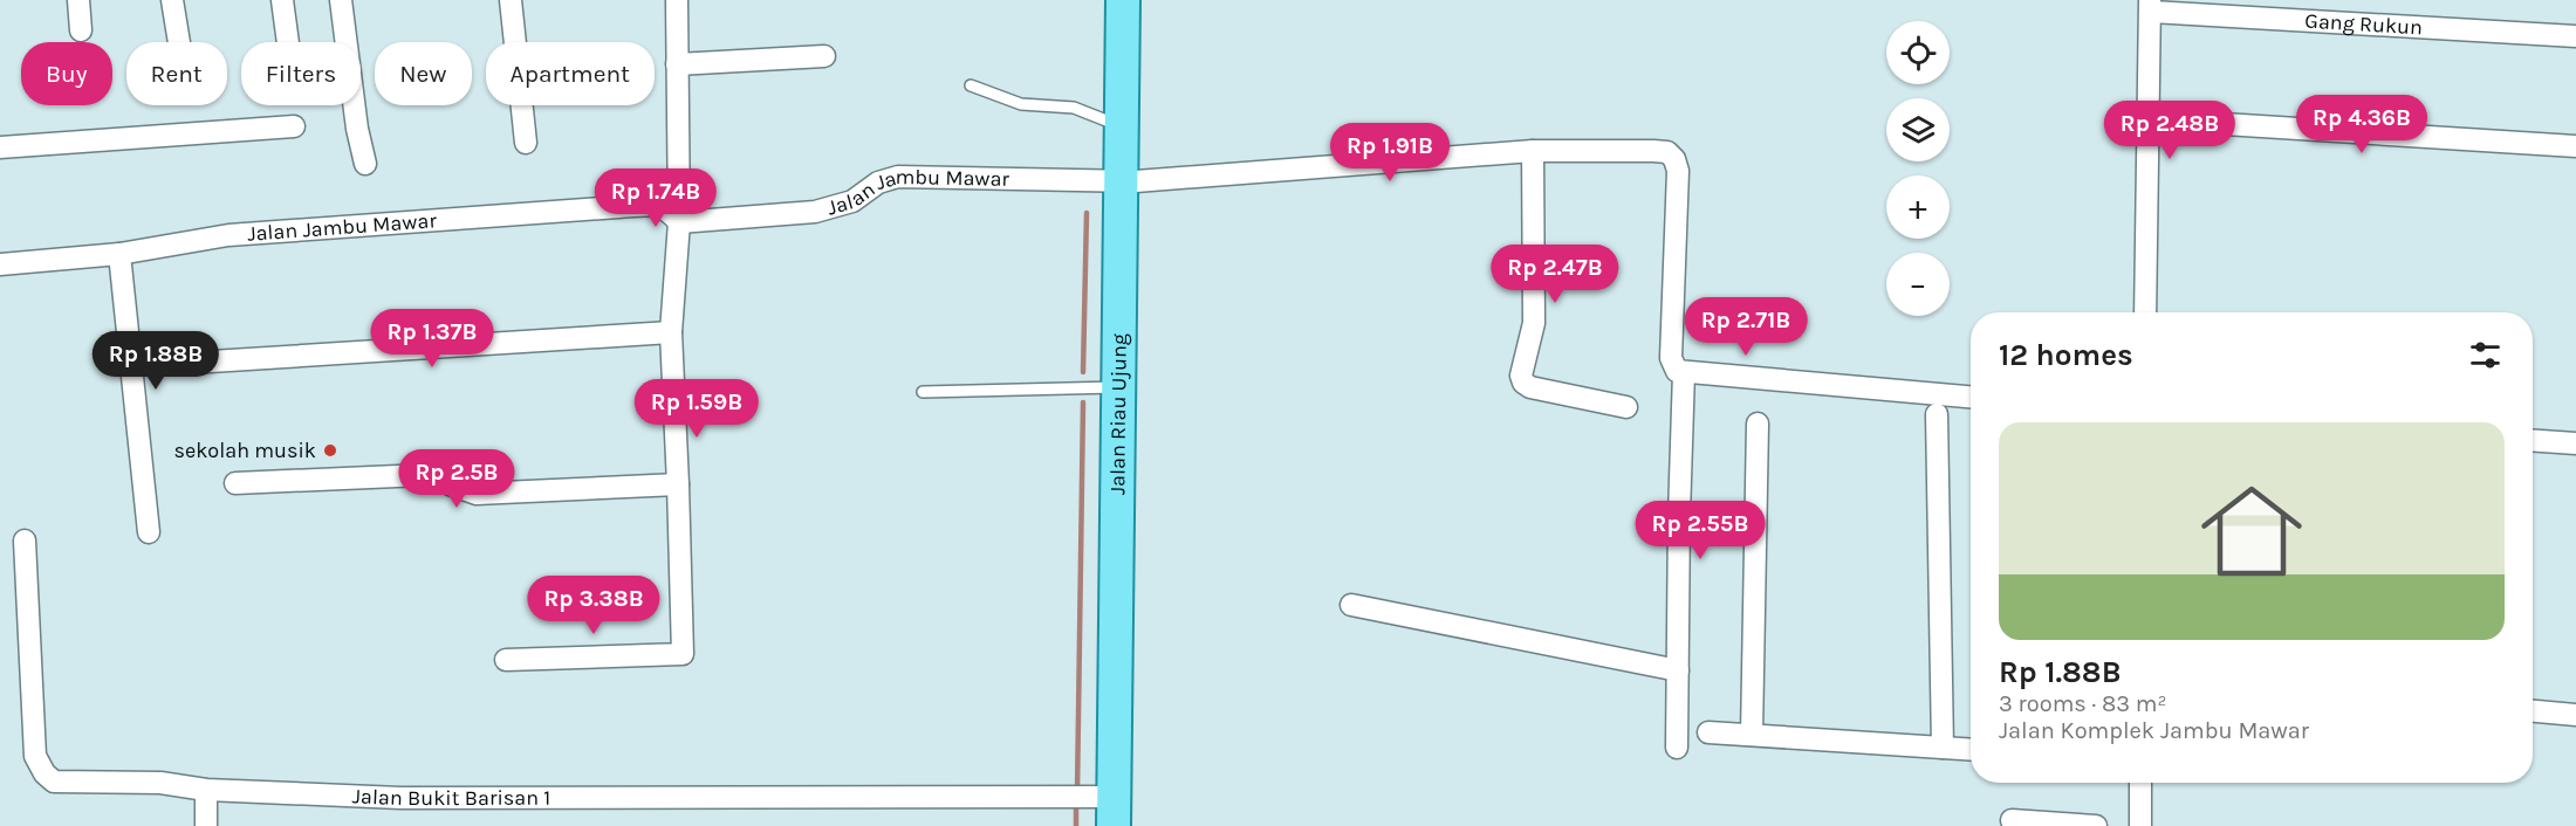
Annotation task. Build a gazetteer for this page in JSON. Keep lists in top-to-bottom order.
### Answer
{
  "streets": {
    "main road": ["Jalan Riau Ujung"],
    "street": ["Gang Rukun", "Jalan Jambu Mawar", "Jalan Bukit Barisan 1"]
  },
  "crossings": [
    ["Jalan Jambu Mawar", "Jalan Riau Ujung"],
    ["Jalan Riau Ujung", "Jalan Bukit Barisan 1"]
  ],
  "places": ["sekolah musik"],
  "page": {
    "map_buttons": ["+", "−"],
    "chip": [
      "Buy",
      "Rent",
      "Filters",
      "New",
      "Apartment"
    ],
    "price": [
      "Rp 4.36B",
      "Rp 2.48B",
      "Rp 1.91B",
      "Rp 1.74B",
      "Rp 2.47B",
      "Rp 2.71B",
      "Rp 1.37B",
      "Rp 1.88B",
      "Rp 1.59B",
      "Rp 2.5B",
      "Rp 2.55B",
      "Rp 3.38B"
    ],
    "heading": "12 homes",
    "list": [
      {
        "name": "Rp 1.88B",
        "note": "3 rooms · 83 m² · Jalan Komplek Jambu Mawar"
      }
    ]
  }
}
